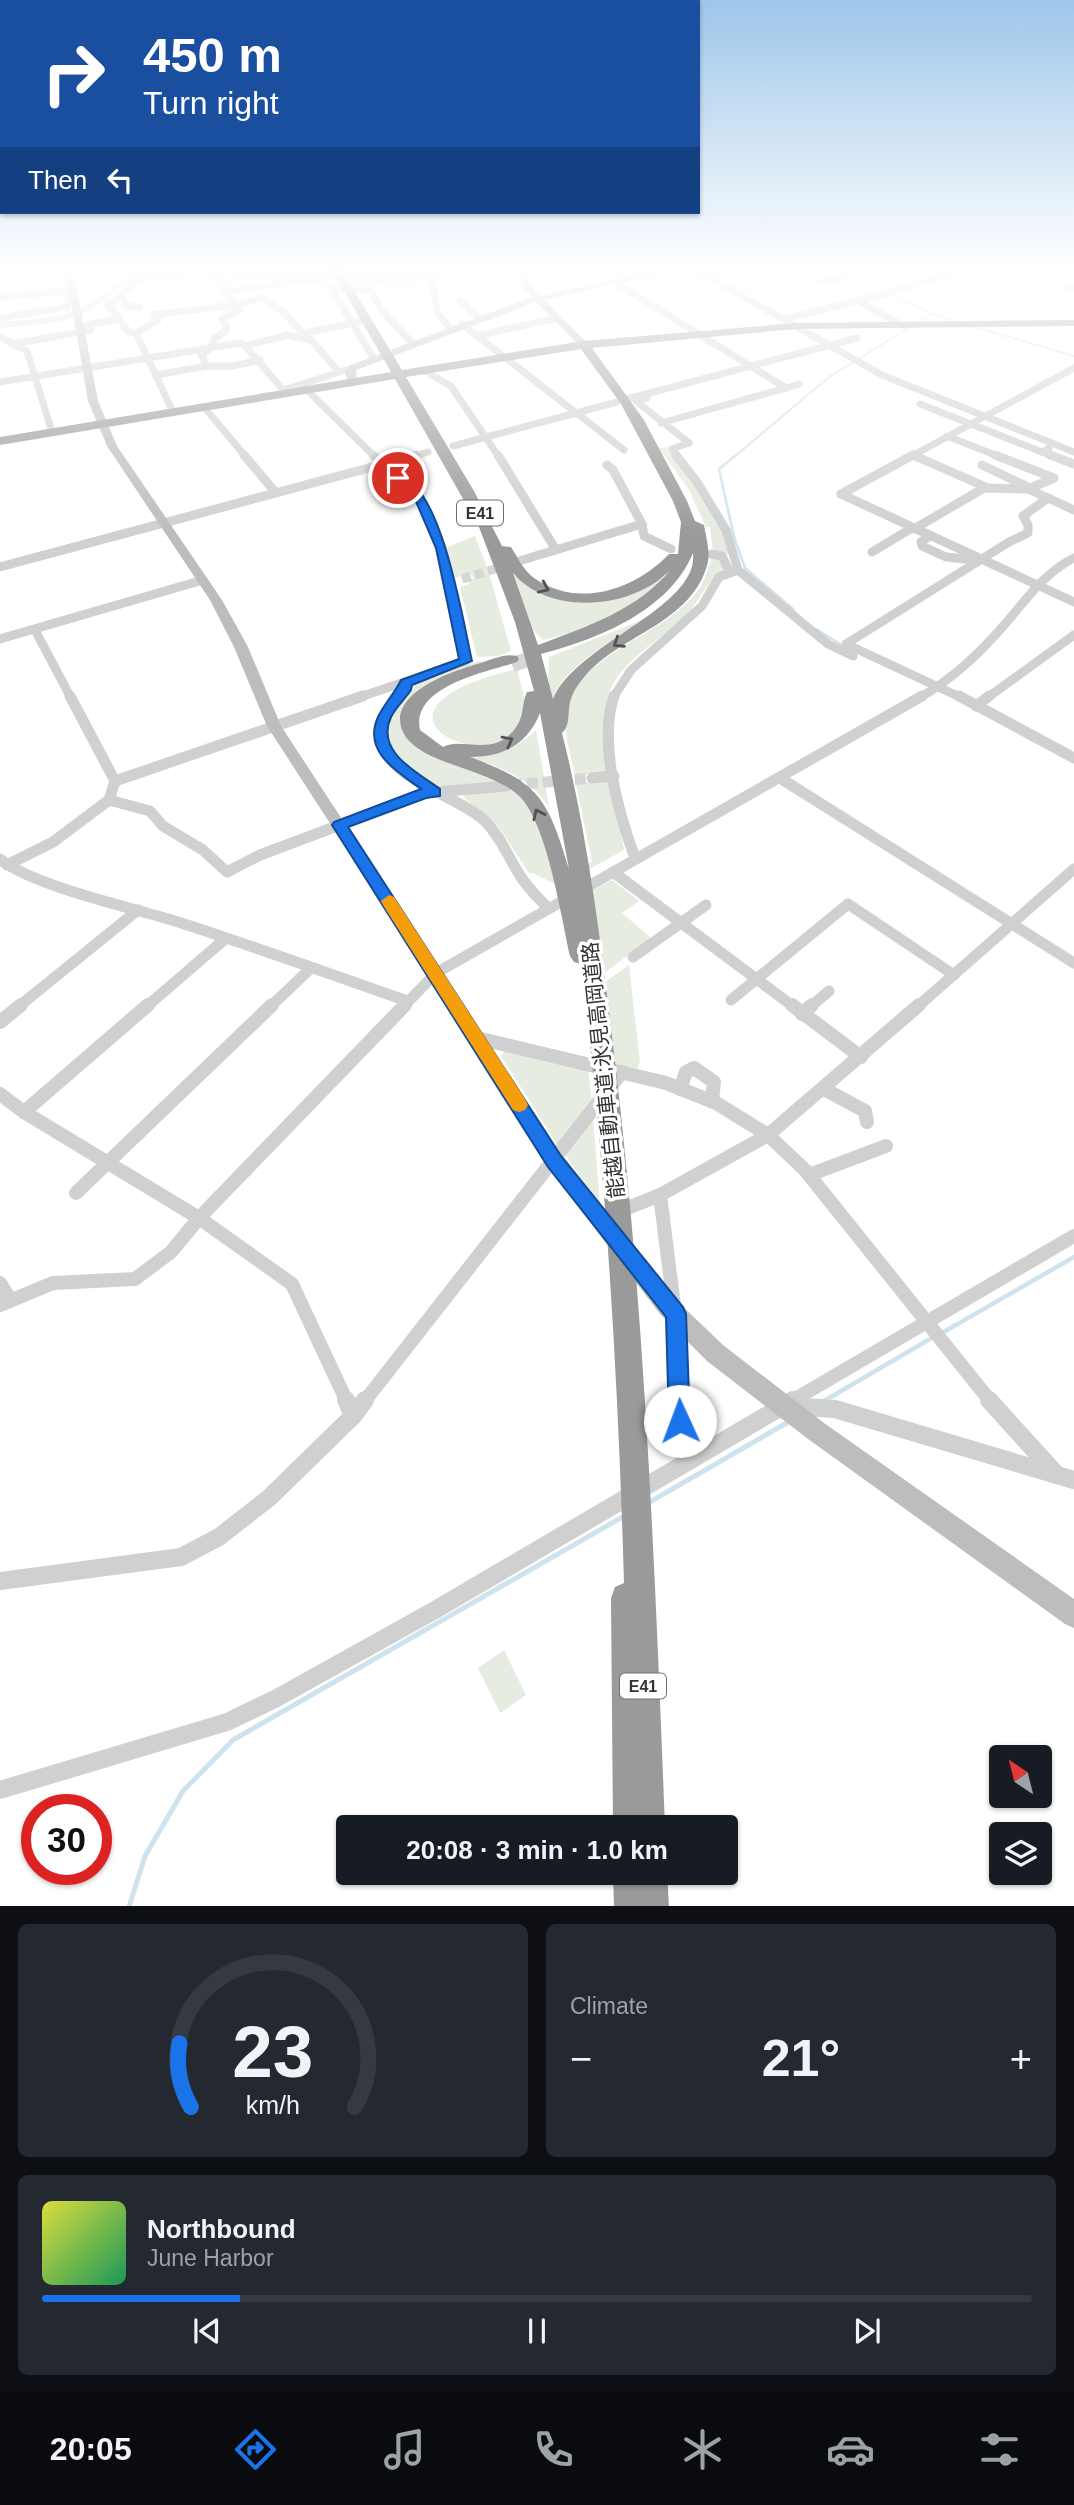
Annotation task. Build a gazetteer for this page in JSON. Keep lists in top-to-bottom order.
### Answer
{
  "streets": {
    "highway": ["E41", "能越自動車道;氷見高岡道路"]
  },
  "crossings": [
    ["E41", "能越自動車道;氷見高岡道路"]
  ],
  "north": "top left",
  "page": {
    "turn": ["450 m", "Turn right"],
    "then": "Then",
    "limit": "30",
    "trip": "20:08 · 3 min · 1.0 km",
    "tile": "Climate",
    "heat": ["−", "21°", "+"],
    "song": ["Northbound", "June Harbor"],
    "tabs": "20:05",
    "gauge": ["23", "km/h"]
  }
}
